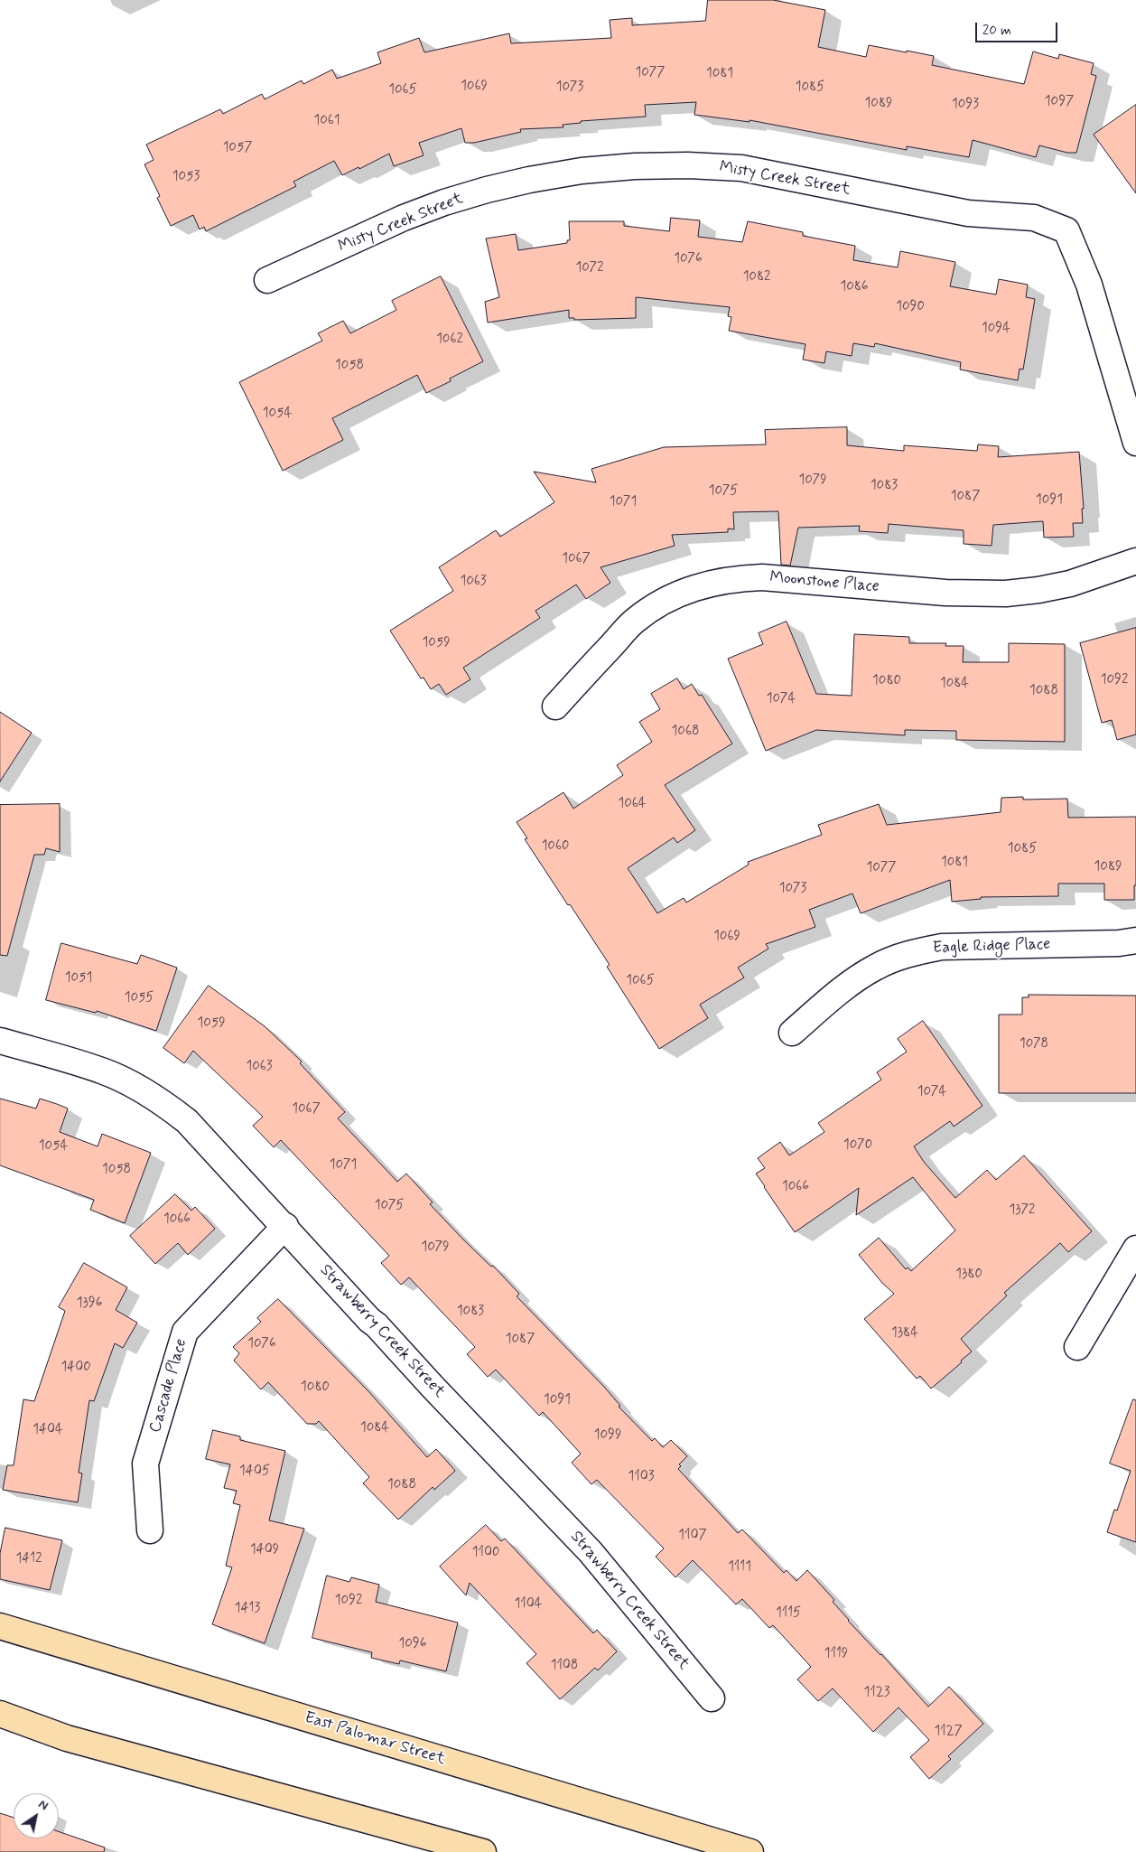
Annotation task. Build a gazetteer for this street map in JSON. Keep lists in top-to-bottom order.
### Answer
{
  "streets": {
    "main road": ["East Palomar Street"],
    "street": [
      "Misty Creek Street",
      "Moonstone Place",
      "Eagle Ridge Place",
      "Strawberry Creek Street",
      "Cascade Place"
    ]
  },
  "crossings": [
    ["Strawberry Creek Street", "Cascade Place"]
  ],
  "house_numbers": [
    "1077",
    "1081",
    "1069",
    "1073",
    "1085",
    "1065",
    "1097",
    "1089",
    "1093",
    "1061",
    "1057",
    "1053",
    "1076",
    "1072",
    "1082",
    "1086",
    "1090",
    "1094",
    "1062",
    "1058",
    "1054",
    "1079",
    "1083",
    "1075",
    "1087",
    "1091",
    "1071",
    "1067",
    "1063",
    "1059",
    "1092",
    "1080",
    "1084",
    "1088",
    "1074",
    "1068",
    "1064",
    "1060",
    "1085",
    "1081",
    "1089",
    "1077",
    "1073",
    "1069",
    "1051",
    "1065",
    "1055",
    "1059",
    "1078",
    "1063",
    "1074",
    "1067",
    "1070",
    "1054",
    "1071",
    "1058",
    "1066",
    "1075",
    "1372",
    "1066",
    "1079",
    "1380",
    "1396",
    "1083",
    "1384",
    "1087",
    "1076",
    "1400",
    "1080",
    "1091",
    "1084",
    "1404",
    "1099",
    "1405",
    "1103",
    "1088",
    "1107",
    "1409",
    "1100",
    "1412",
    "1111",
    "1092",
    "1104",
    "1413",
    "1115",
    "1096",
    "1119",
    "1108",
    "1123",
    "1127"
  ],
  "scale_bar": "20 m",
  "north": "top right"
}
